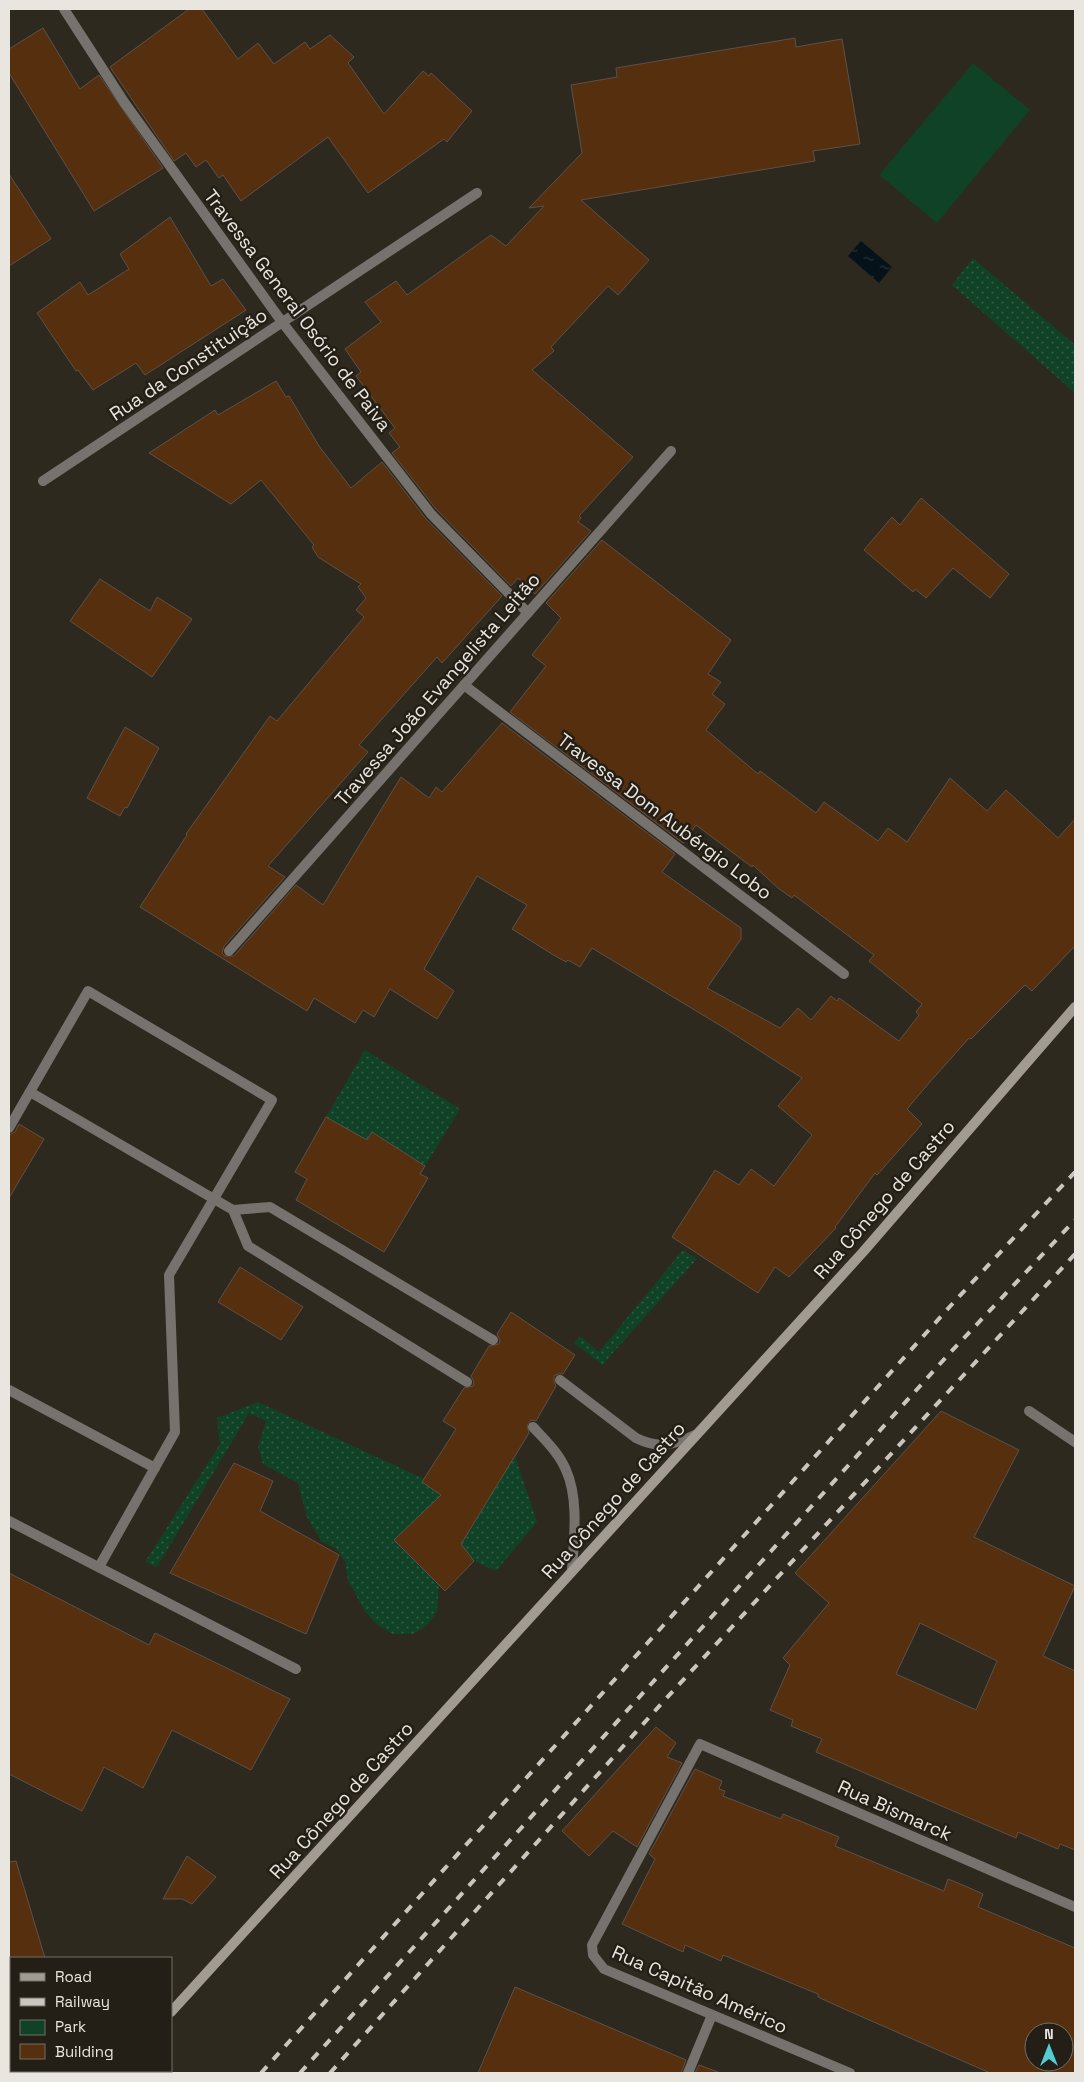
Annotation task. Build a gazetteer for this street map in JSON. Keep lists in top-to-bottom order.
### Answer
{
  "streets": {
    "main road": ["Rua Cônego de Castro"],
    "street": [
      "Travessa General Osório de Paiva",
      "Rua da Constituição",
      "Travessa João Evangelista Leitão",
      "Travessa Dom Aubérgio Lobo",
      "Rua Bismarck",
      "Rua Capitão Américo"
    ]
  },
  "crossings": [
    ["Travessa General Osório de Paiva", "Rua da Constituição"],
    ["Travessa General Osório de Paiva", "Travessa João Evangelista Leitão"],
    ["Travessa João Evangelista Leitão", "Travessa Dom Aubérgio Lobo"],
    ["Rua Bismarck", "Rua Capitão Américo"]
  ],
  "legend": [
    "Road",
    "Railway",
    "Park",
    "Building"
  ],
  "north": "top"
}
